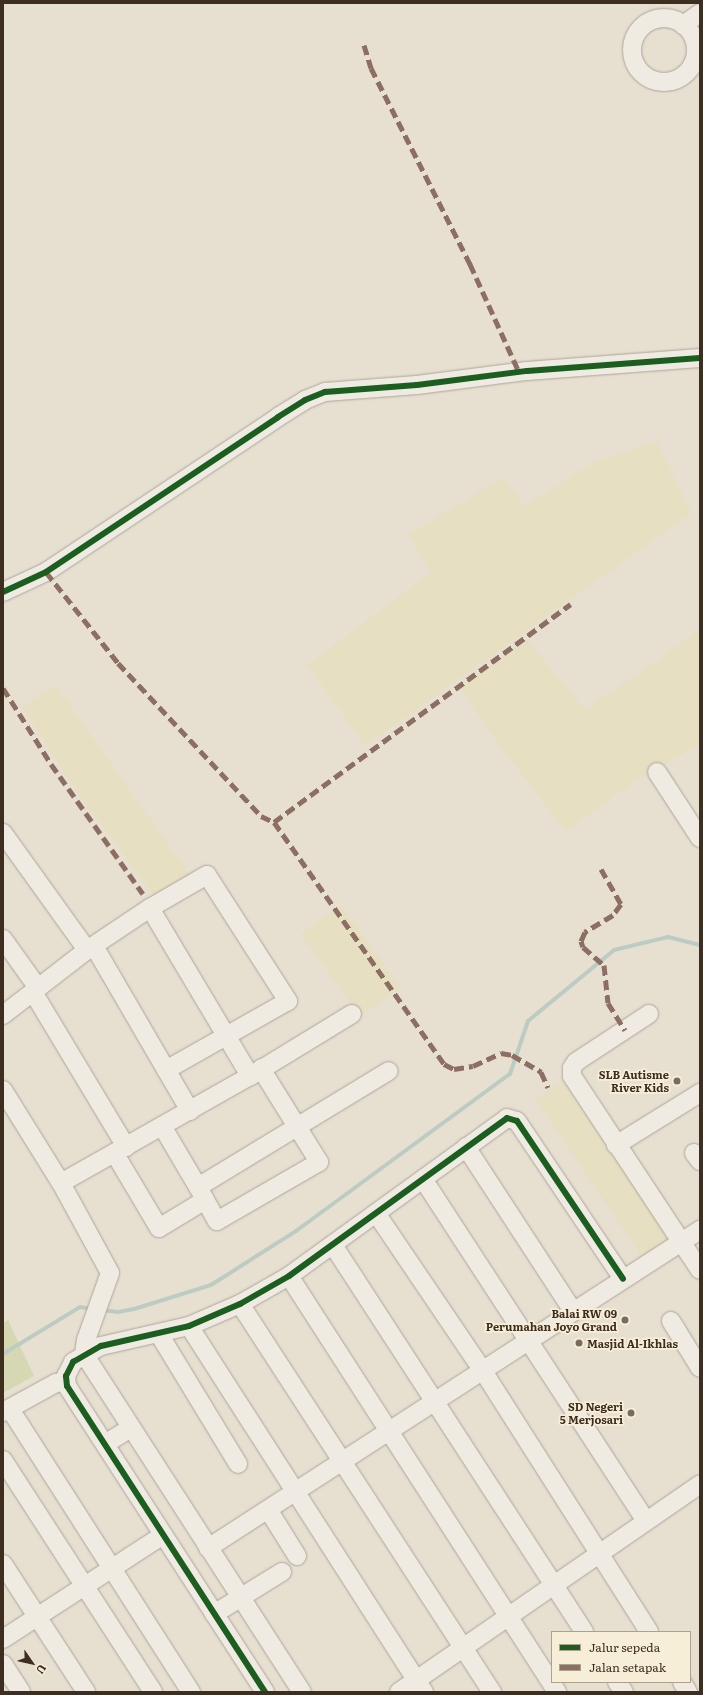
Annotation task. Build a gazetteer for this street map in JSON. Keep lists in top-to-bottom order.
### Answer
{
  "places": [
    "SLB Autisme River Kids",
    "Balai RW 09 Perumahan Joyo Grand",
    "Masjid Al-Ikhlas",
    "SD Negeri 5 Merjosari"
  ],
  "legend": ["Jalur sepeda", "Jalan setapak"],
  "north": "bottom right"
}
